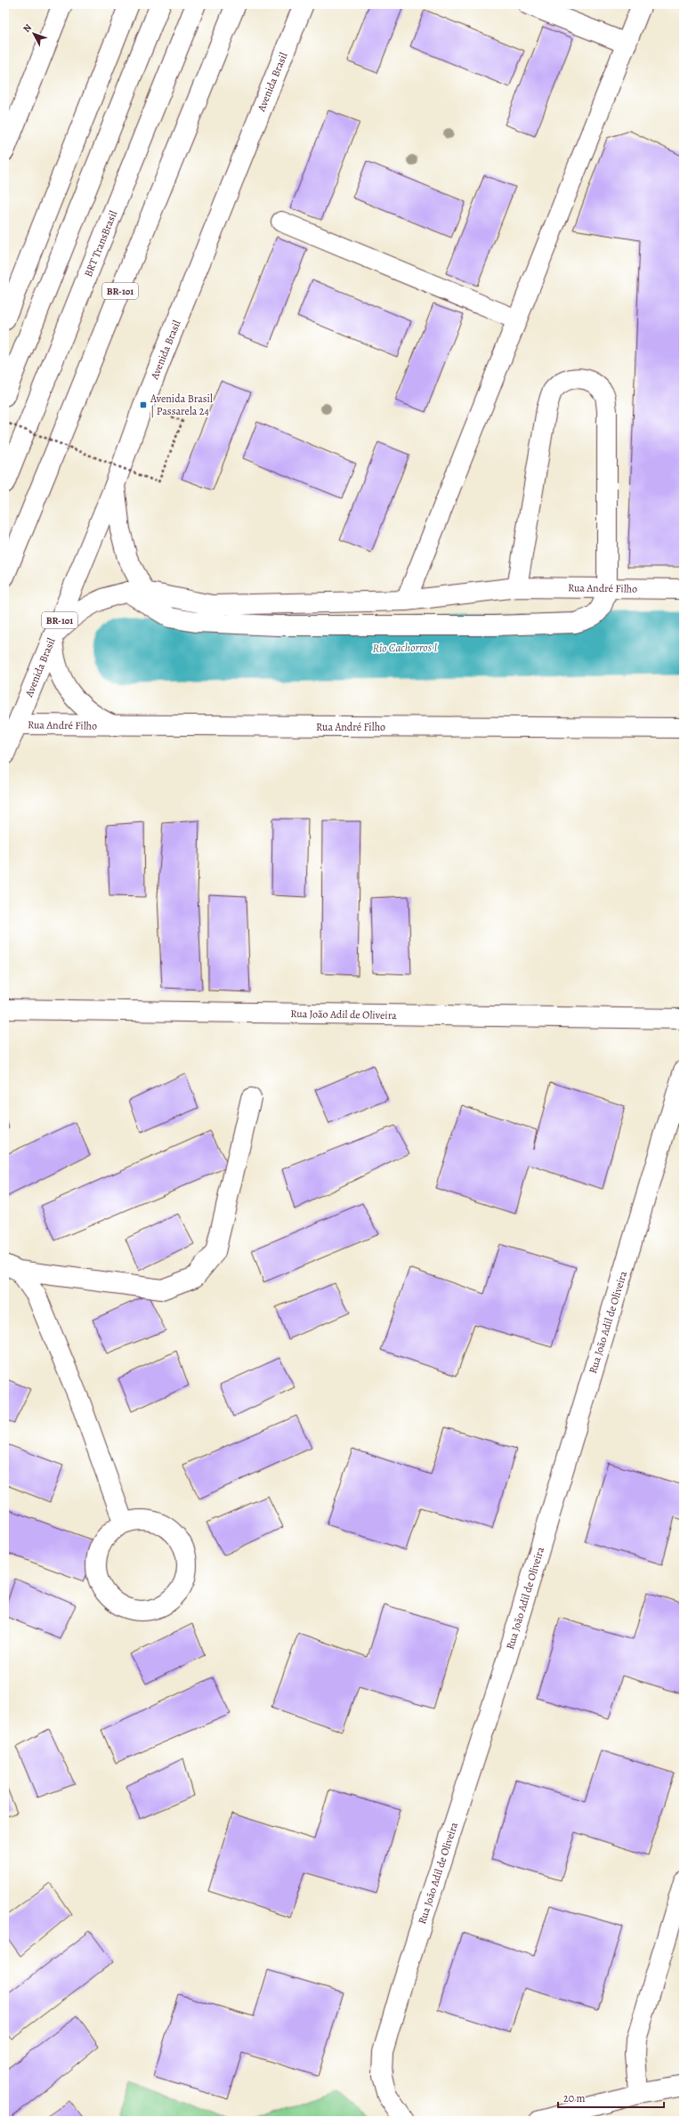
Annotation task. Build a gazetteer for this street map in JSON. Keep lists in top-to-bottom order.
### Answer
{
  "streets": {
    "main road": [
      "Avenida Brasil",
      "BRT TransBrasil",
      "BR-101",
      "Rua André Filho",
      "Rua João Adil de Oliveira"
    ]
  },
  "crossings": [
    ["Avenida Brasil", "Rua André Filho"]
  ],
  "water": ["Rio Cachorros I"],
  "places": {
    "transit": ["Avenida Brasil | Passarela 24"]
  },
  "scale_bar": "20 m",
  "north": "top left"
}
